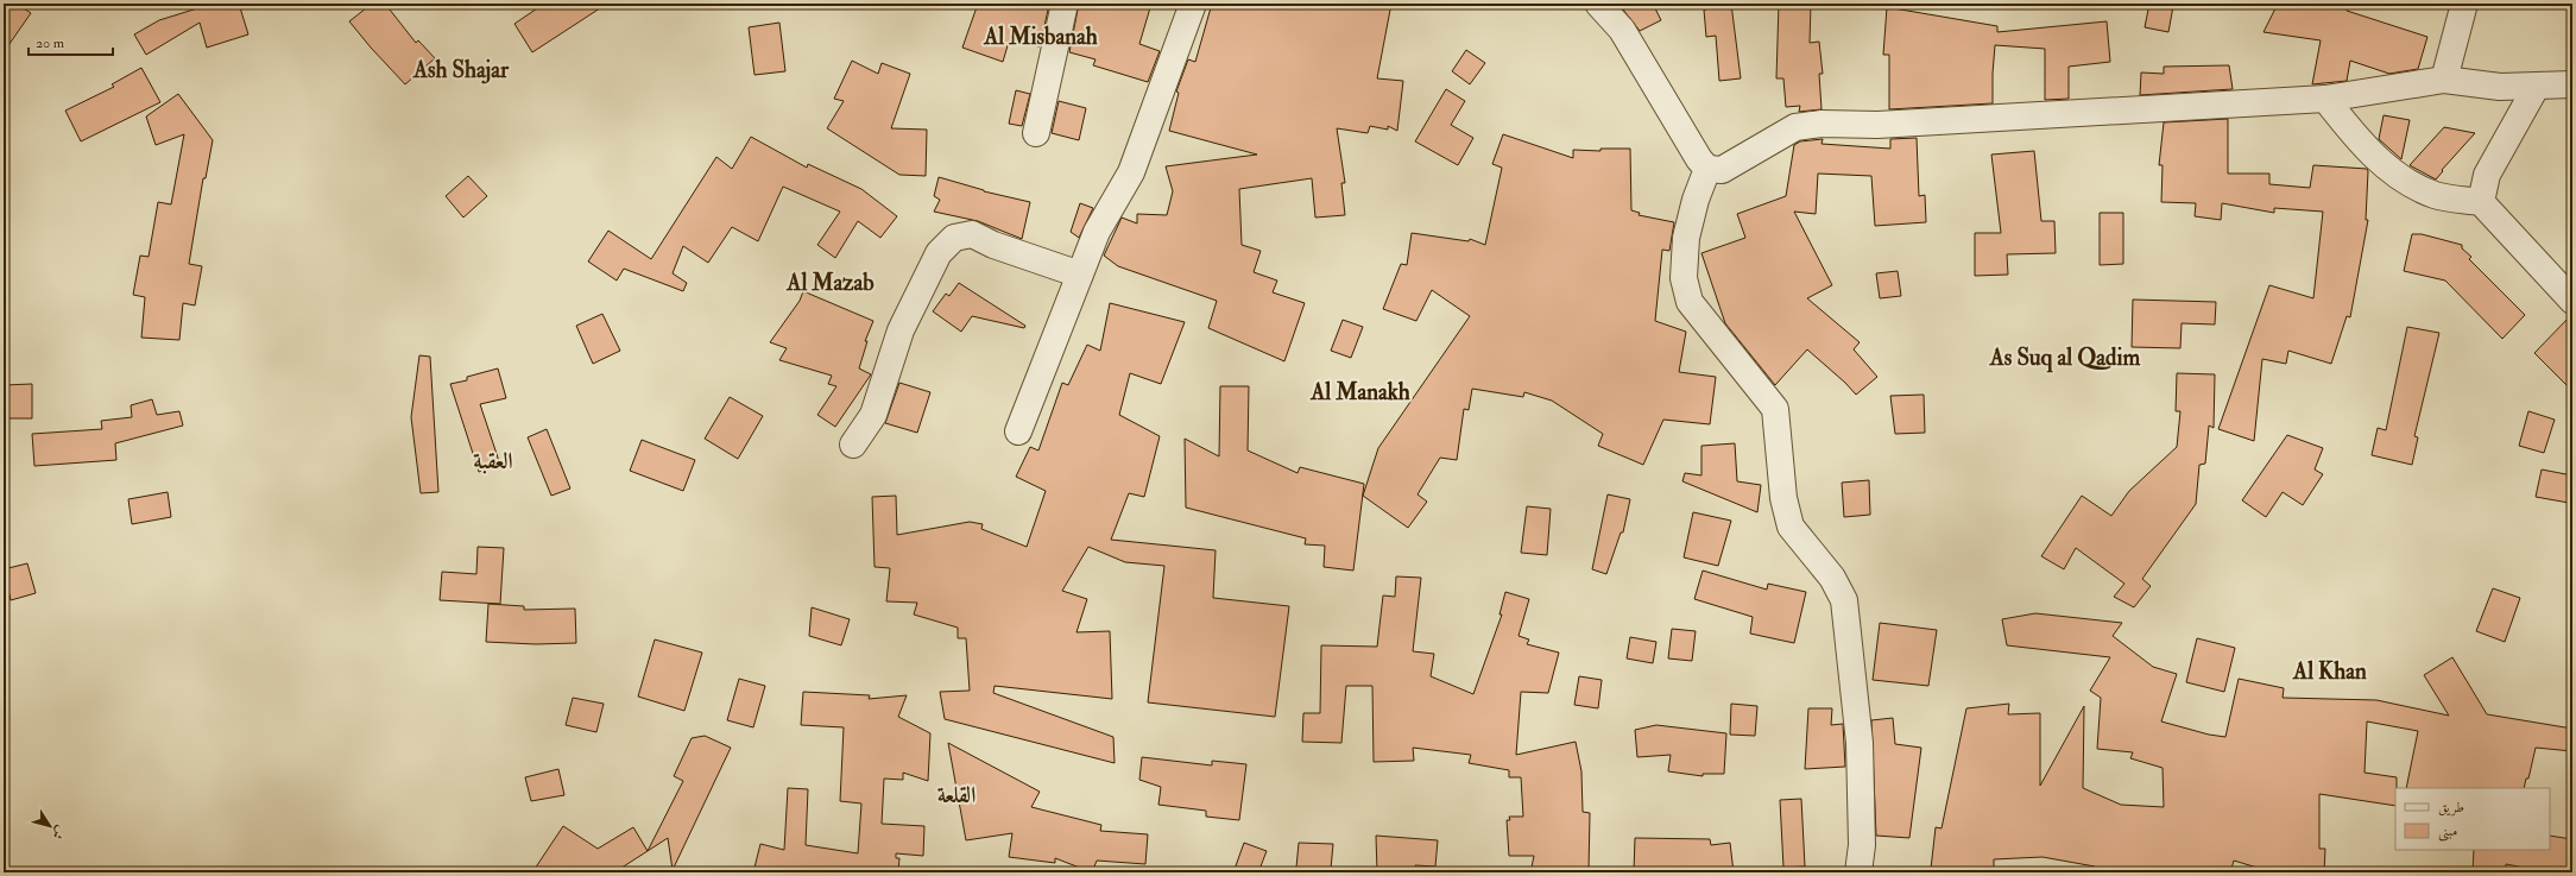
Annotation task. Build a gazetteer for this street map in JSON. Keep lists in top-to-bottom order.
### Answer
{
  "districts": [
    "Al Misbanah",
    "Ash Shajar",
    "Al Mazab",
    "As Suq al Qadim",
    "Al Manakh",
    "العقبة",
    "Al Khan",
    "القلعة"
  ],
  "legend": ["طريق", "مبنى"],
  "scale_bar": "20 m",
  "north": "bottom right"
}
